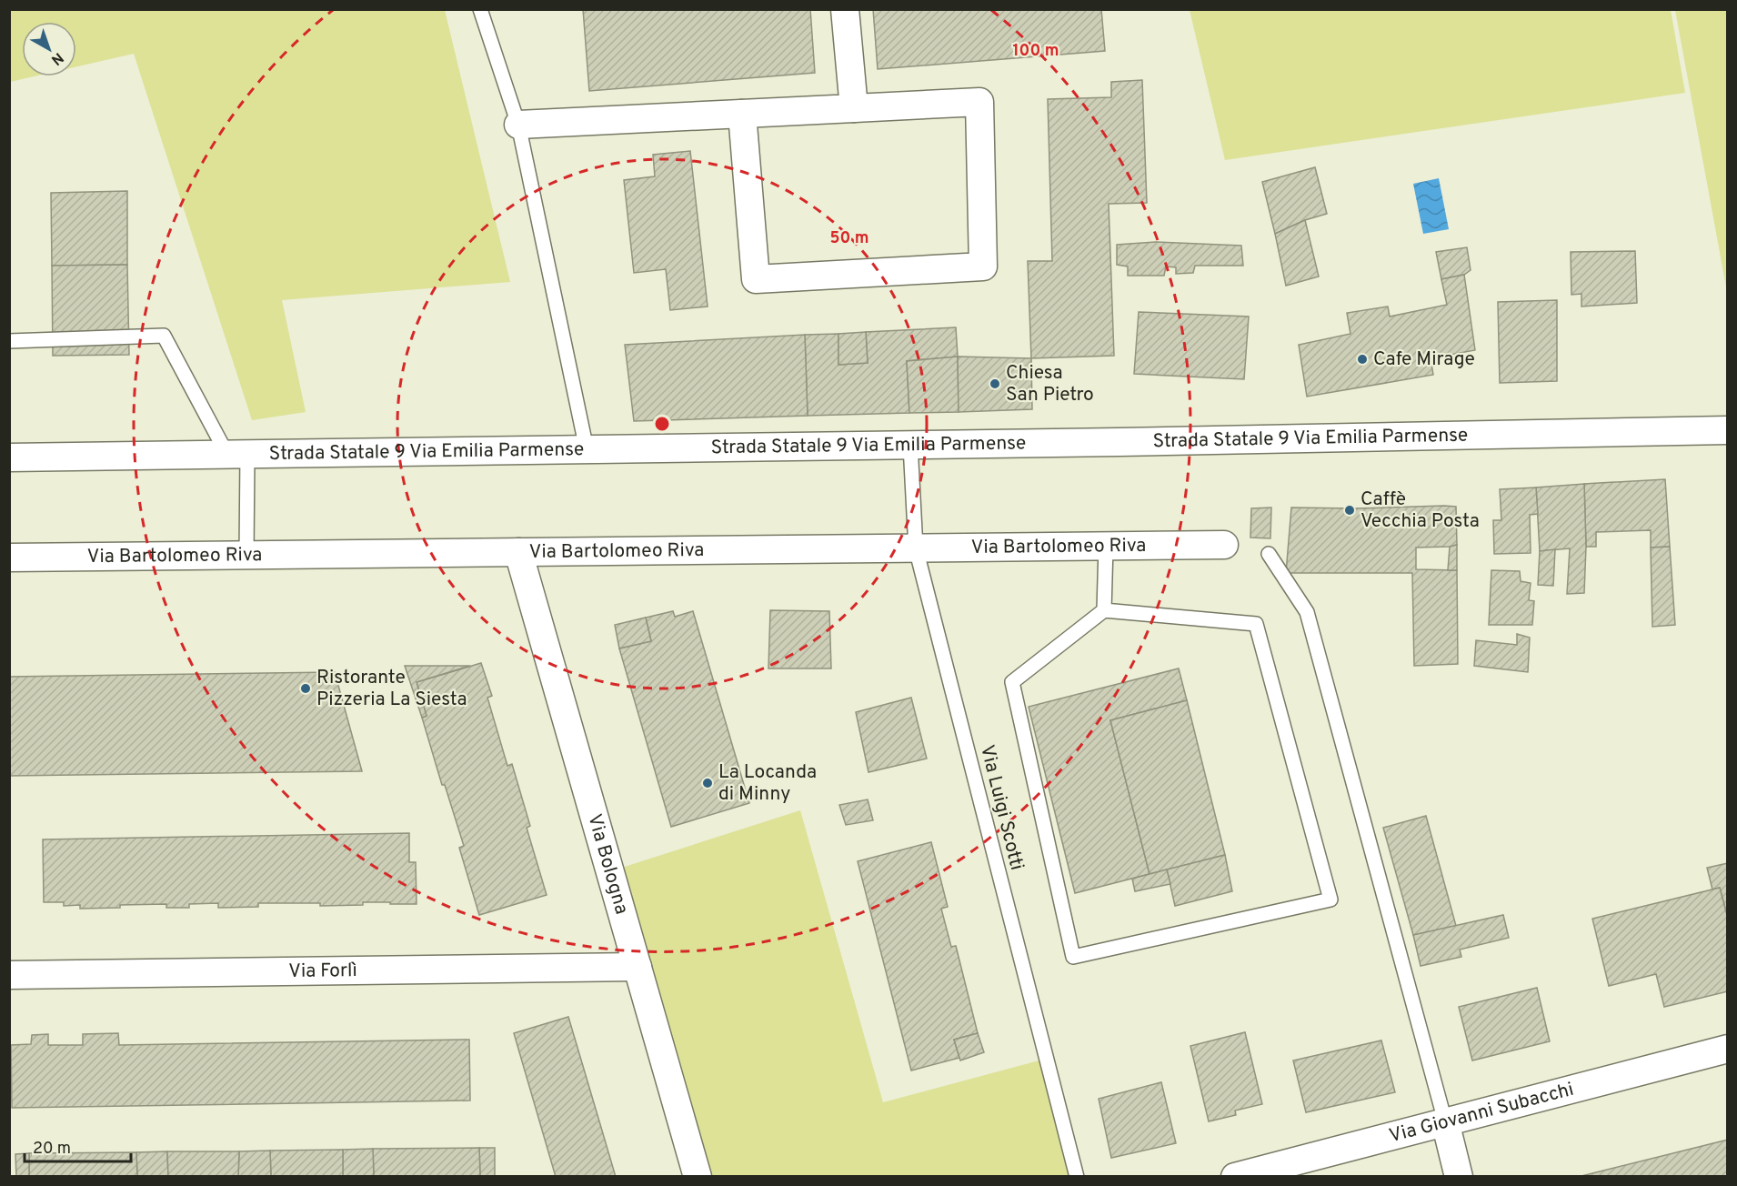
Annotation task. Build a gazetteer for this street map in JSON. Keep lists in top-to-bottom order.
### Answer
{
  "streets": {
    "street": [
      "Strada Statale 9 Via Emilia Parmense",
      "Via Bartolomeo Riva",
      "Via Bologna",
      "Via Forlì",
      "Via Giovanni Subacchi"
    ],
    "lane": ["Via Luigi Scotti"]
  },
  "crossings": [
    ["Strada Statale 9 Via Emilia Parmense", "Via Luigi Scotti"],
    ["Via Bartolomeo Riva", "Via Luigi Scotti"],
    ["Via Bartolomeo Riva", "Via Bologna"],
    ["Via Bologna", "Via Forlì"]
  ],
  "places": [
    "Cafe Mirage",
    "Chiesa San Pietro",
    "Caffè Vecchia Posta",
    "Ristorante Pizzeria La Siesta",
    "La Locanda di Minny"
  ],
  "scale_bar": "20 m",
  "north": "bottom right",
  "rings": ["100 m", "50 m"]
}
